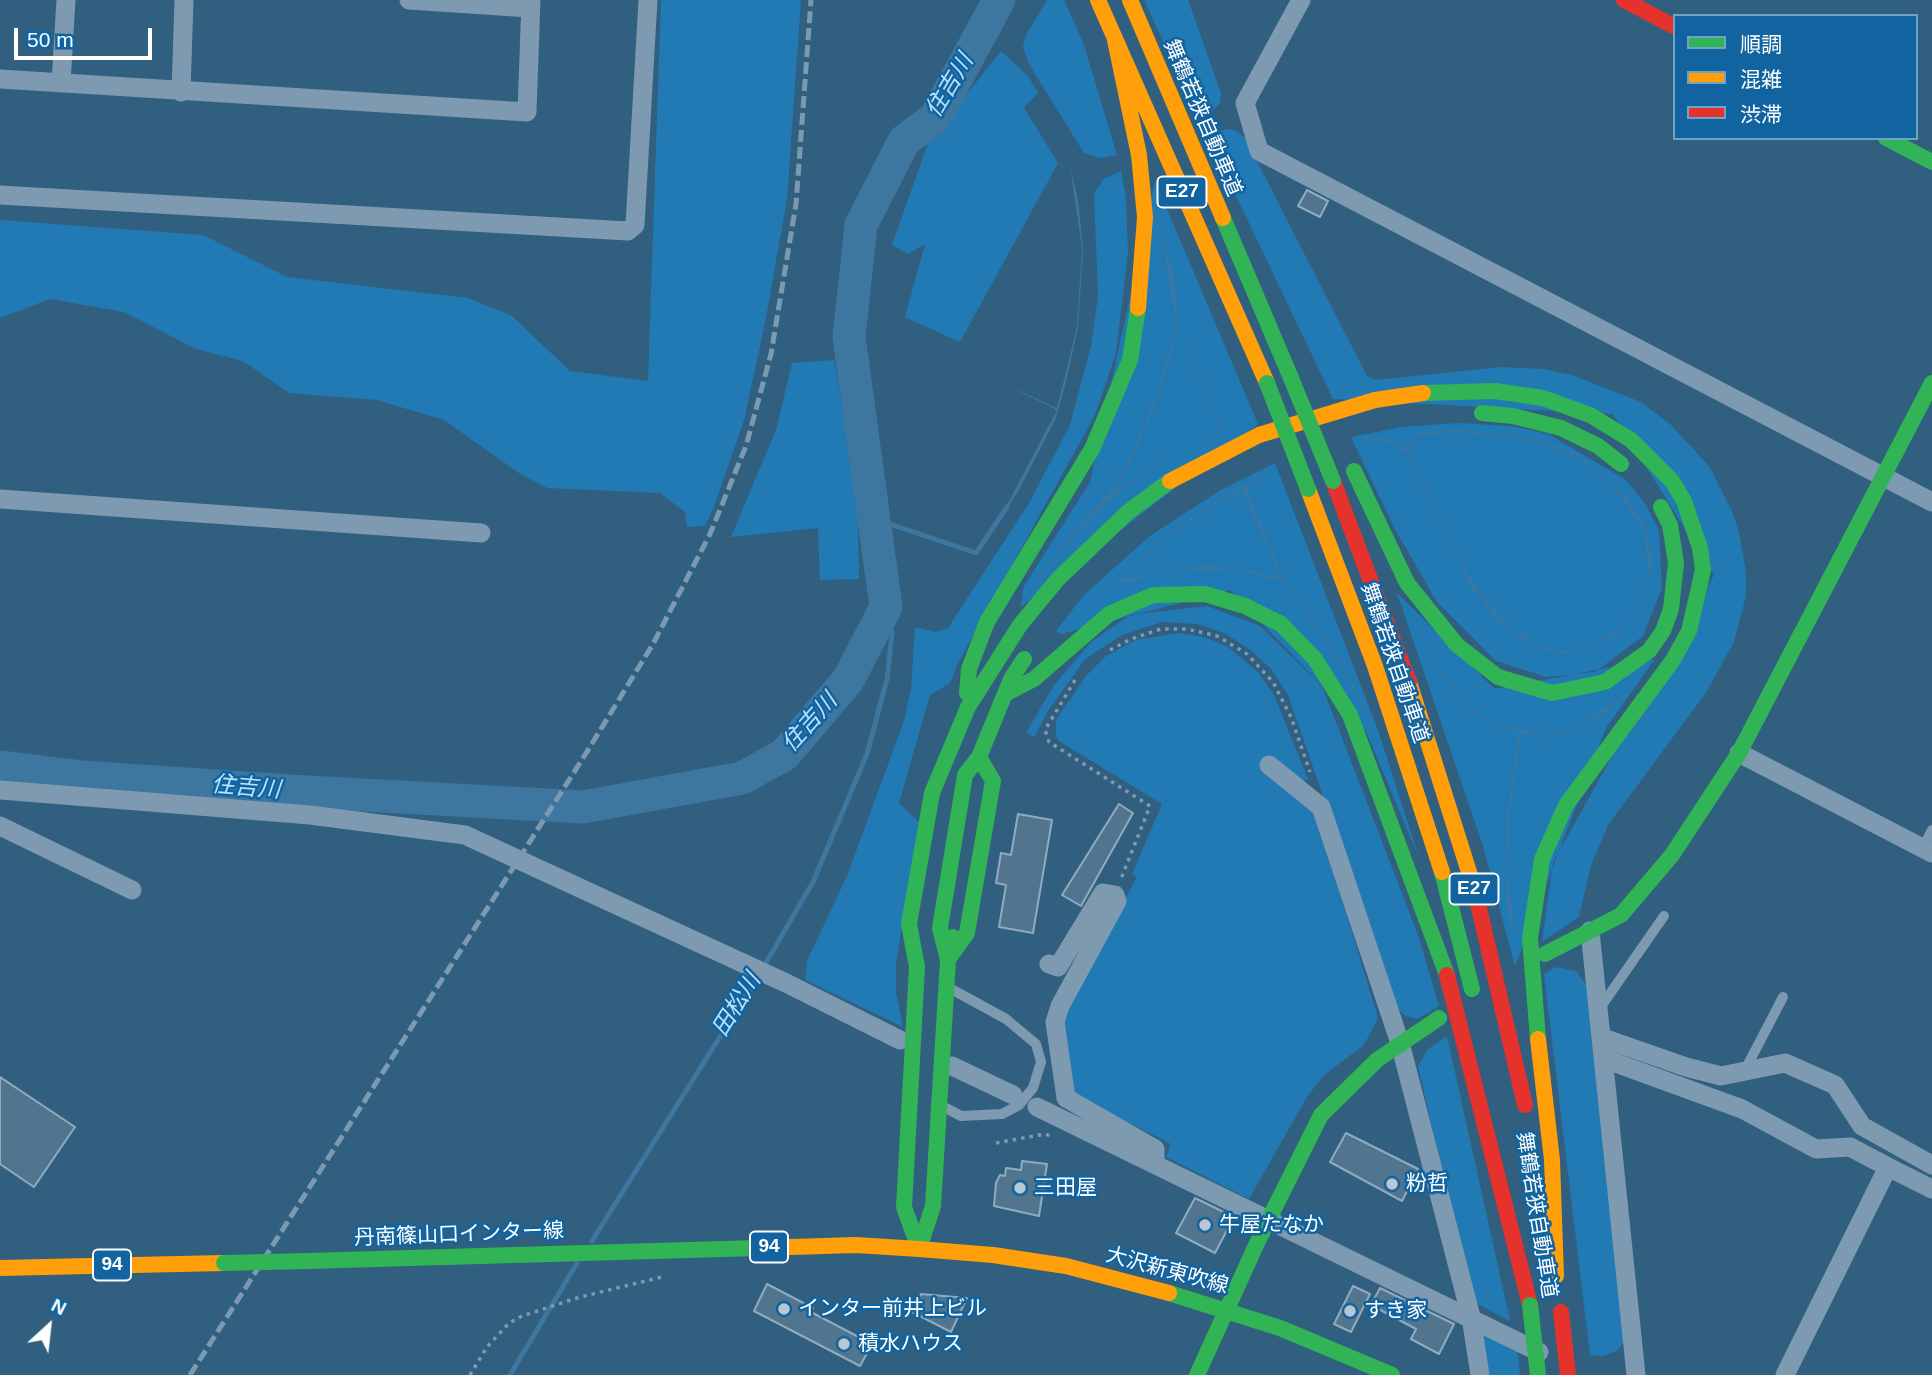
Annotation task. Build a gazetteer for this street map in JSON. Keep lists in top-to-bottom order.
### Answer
{
  "streets": {
    "main road": [
      "舞鶴若狭自動車道",
      "E27",
      "丹南篠山口インター線",
      "94",
      "大沢新東吹線"
    ]
  },
  "crossings": [
    ["丹南篠山口インター線", "大沢新東吹線"]
  ],
  "water": ["住吉川", "田松川"],
  "places": [
    "粉哲",
    "三田屋",
    "牛屋たなか",
    "インター前井上ビル",
    "すき家",
    "積水ハウス"
  ],
  "legend": ["順調", "混雑", "渋滞"],
  "scale_bar": "50 m",
  "north": "top right"
}
